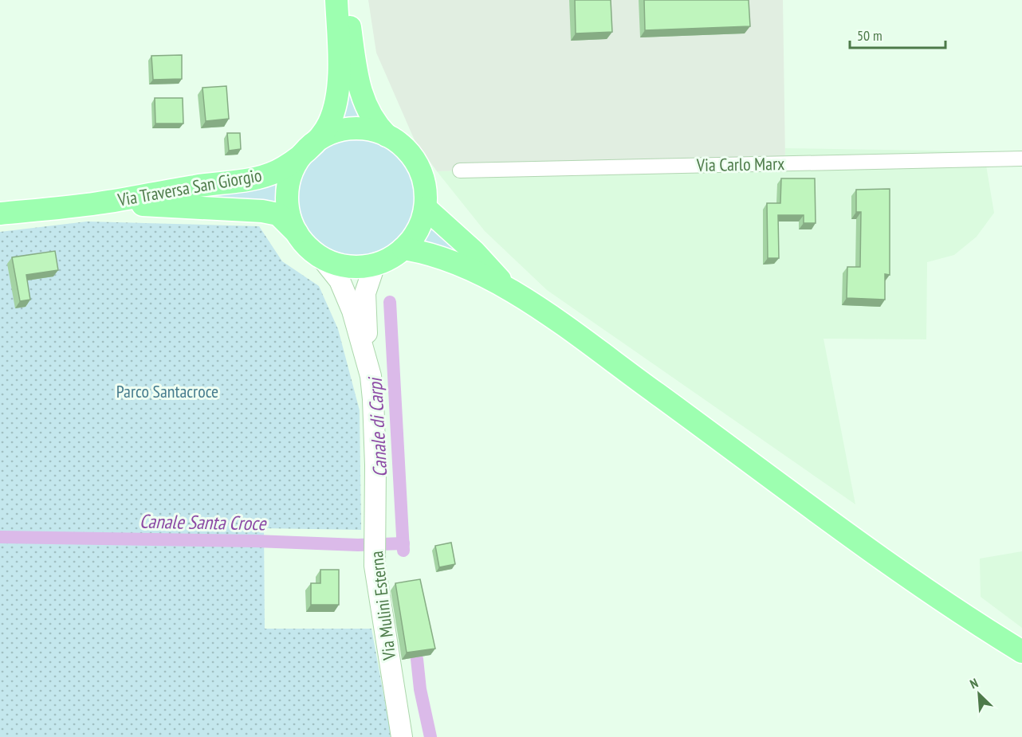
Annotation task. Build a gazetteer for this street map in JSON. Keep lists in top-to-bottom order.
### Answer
{
  "streets": {
    "main road": ["Via Traversa San Giorgio", "Via Mulini Esterna"],
    "street": ["Via Carlo Marx"]
  },
  "crossings": [
    ["Via Traversa San Giorgio", "Via Mulini Esterna"]
  ],
  "water": ["Canale di Carpi", "Canale Santa Croce"],
  "parks": ["Parco Santacroce"],
  "scale_bar": "50 m",
  "north": "top left"
}
